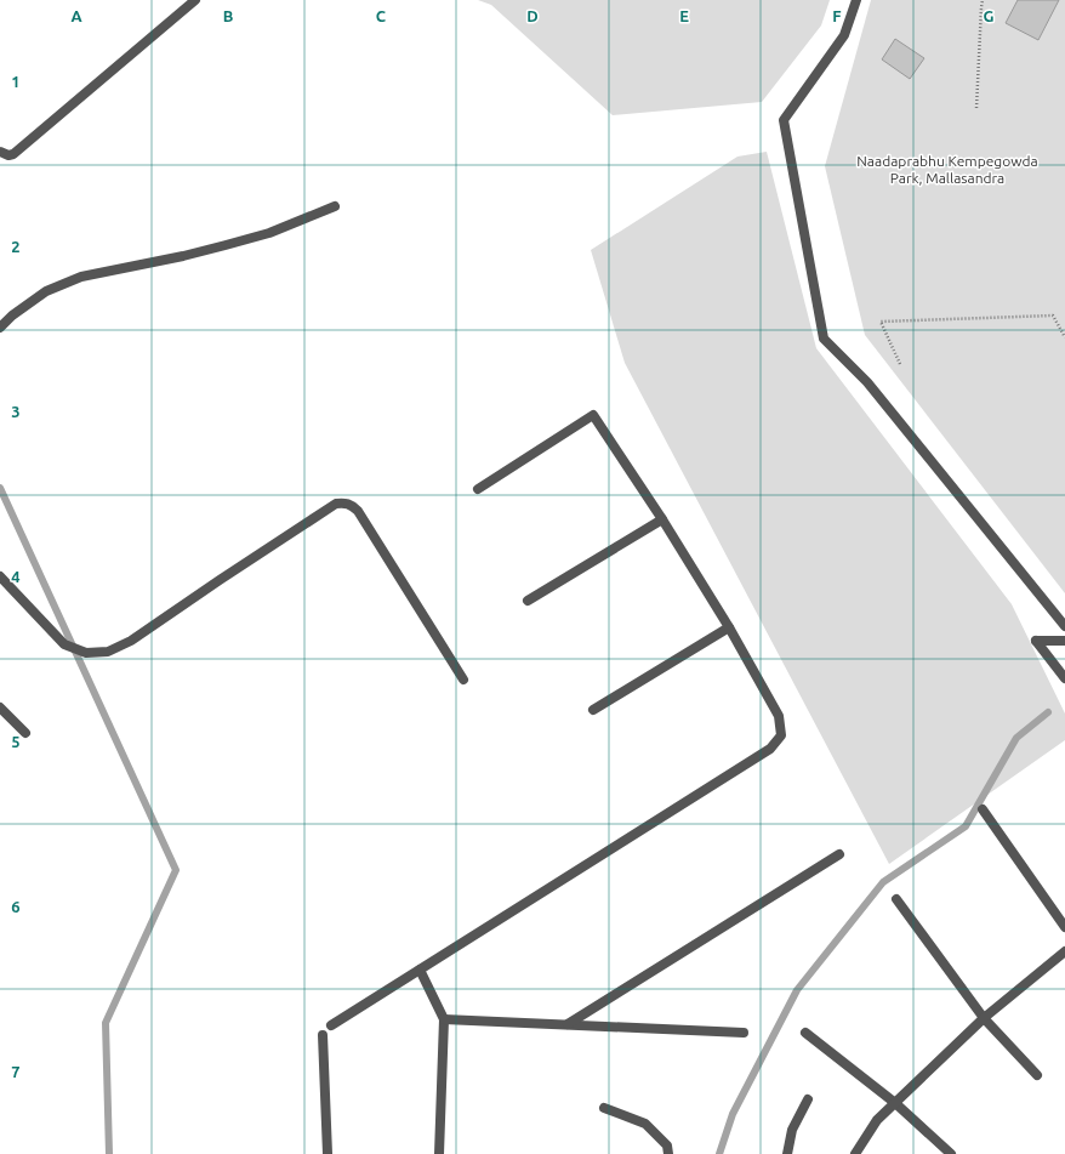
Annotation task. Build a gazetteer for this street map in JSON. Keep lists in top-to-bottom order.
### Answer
{
  "parks": ["Naadaprabhu Kempegowda Park, Mallasandra"],
  "grid": {
    "columns": [
      "A",
      "B",
      "C",
      "D",
      "E",
      "F",
      "G"
    ],
    "rows": [
      "1",
      "2",
      "3",
      "4",
      "5",
      "6",
      "7"
    ]
  }
}
